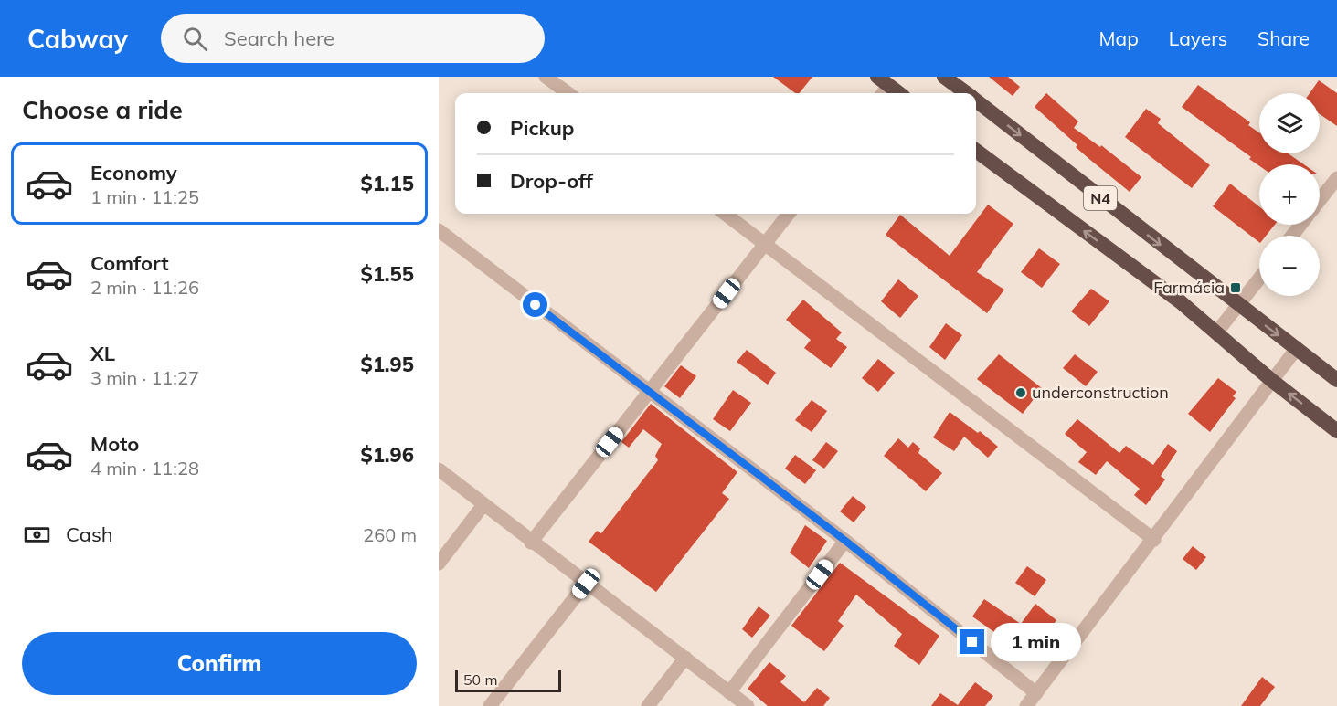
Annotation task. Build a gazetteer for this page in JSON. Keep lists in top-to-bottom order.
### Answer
{
  "streets": {
    "highway": ["N4"]
  },
  "places": {
    "transit": ["Farmácia"],
    "other": ["underconstruction"]
  },
  "scale_bar": "50 m",
  "page": {
    "header": "Cabway",
    "search": "Search here",
    "nav": ["Map", "Layers", "Share"],
    "heading": "Choose a ride",
    "map_buttons": ["+", "−"],
    "banner": ["Pickup", "Drop-off"],
    "list": [
      {
        "name": "Economy",
        "note": "1 min · 11:25",
        "value": "$1.15"
      },
      {
        "name": "Comfort",
        "note": "2 min · 11:26",
        "value": "$1.55"
      },
      {
        "name": "XL",
        "note": "3 min · 11:27",
        "value": "$1.95"
      },
      {
        "name": "Moto",
        "note": "4 min · 11:28",
        "value": "$1.96"
      }
    ],
    "pay": ["Cash", "260 m"],
    "buttons": "Confirm",
    "bubble": "1 min",
    "scale": "50 m"
  }
}
